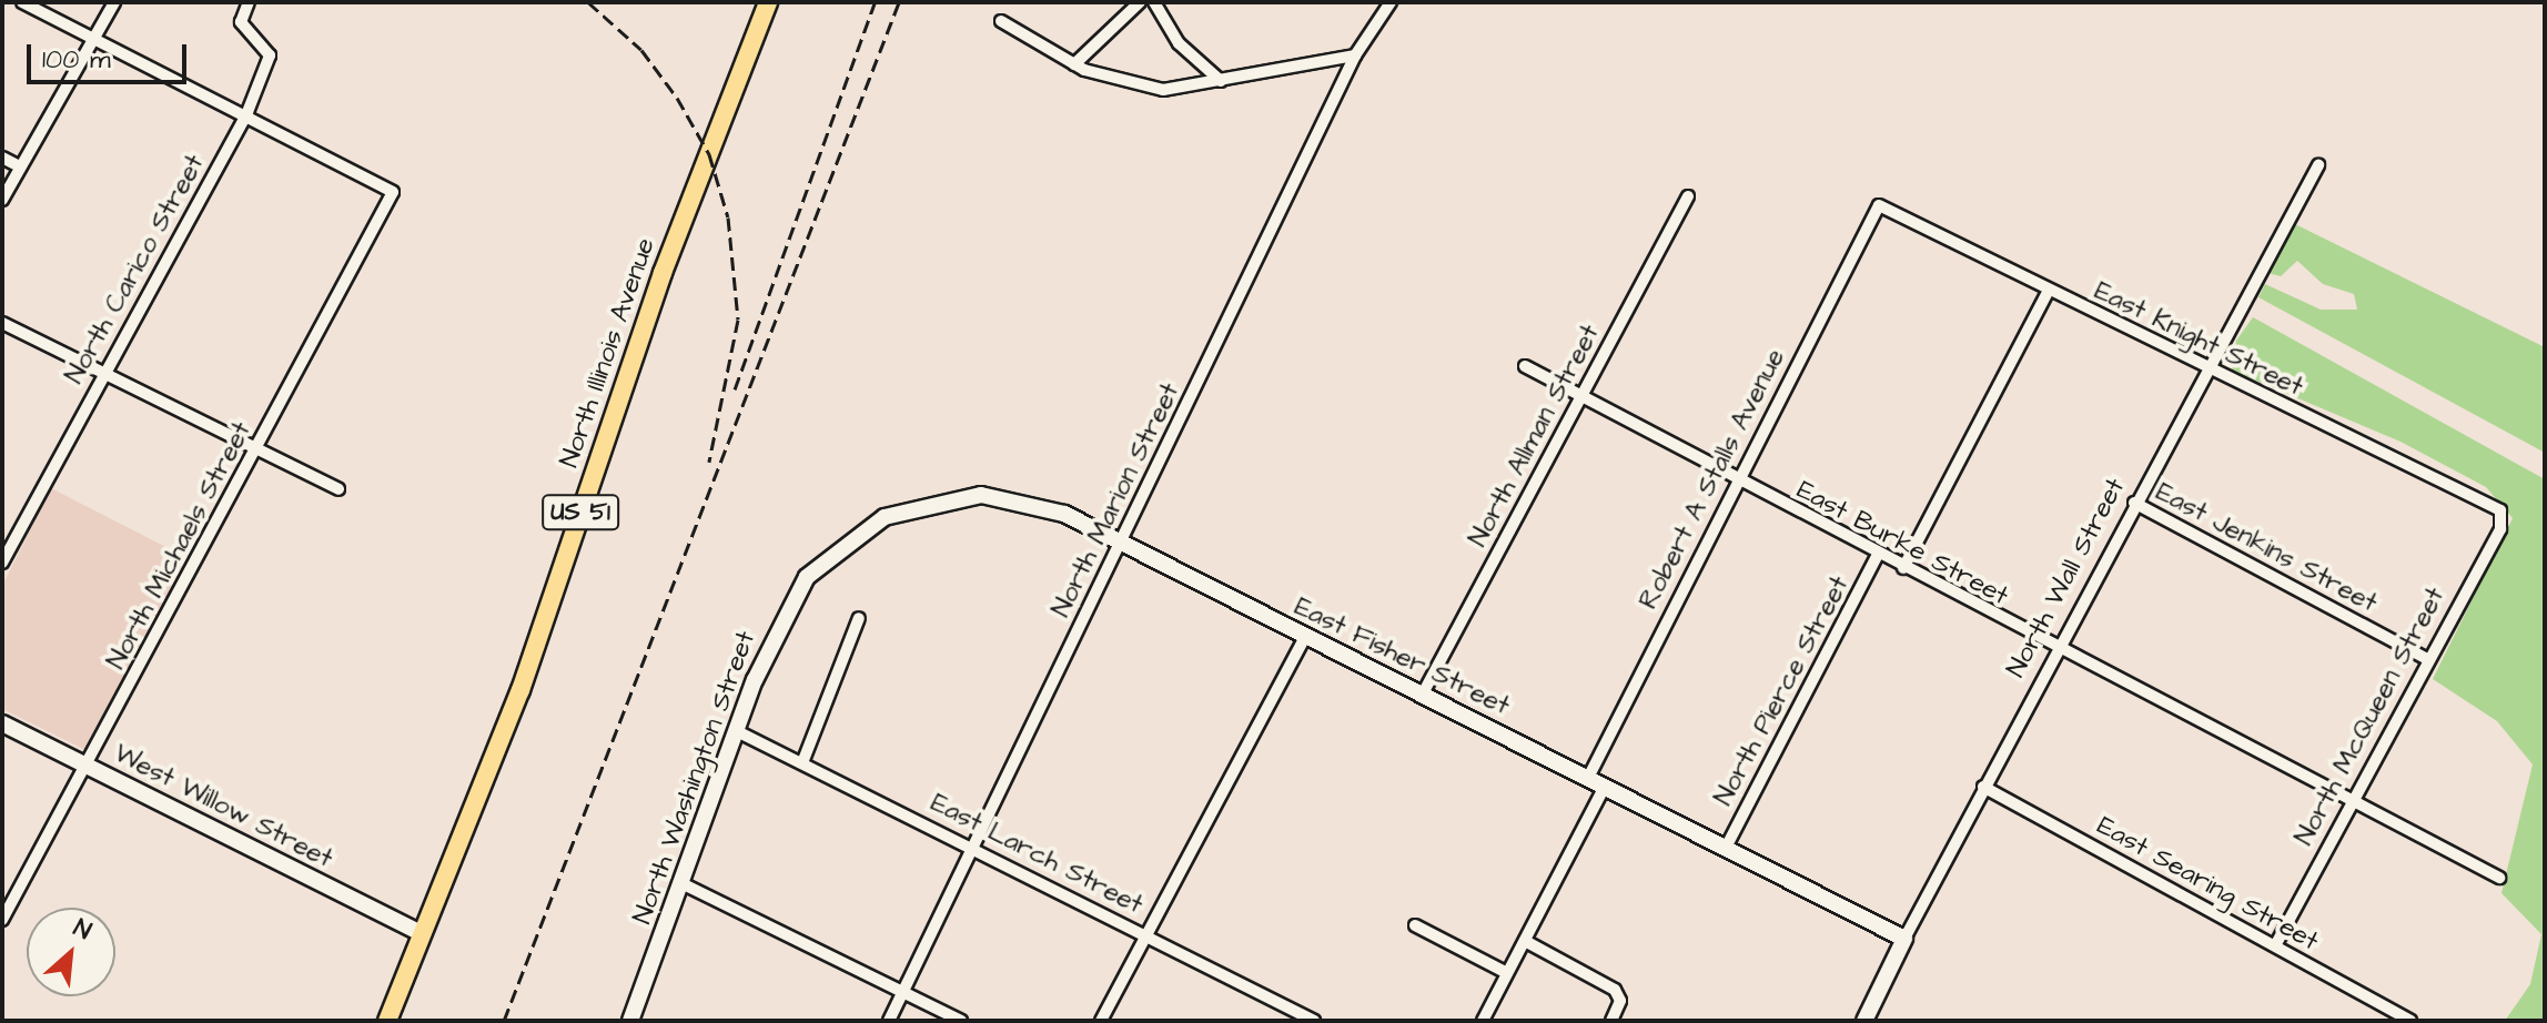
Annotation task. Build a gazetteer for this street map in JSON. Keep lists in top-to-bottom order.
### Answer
{
  "streets": {
    "main road": ["North Illinois Avenue", "US 51"],
    "street": [
      "North Carico Street",
      "East Knight Street",
      "North Allman Street",
      "Robert A Stalls Avenue",
      "North Marion Street",
      "East Burke Street",
      "North Michaels Street",
      "East Jenkins Street",
      "North Wall Street",
      "East Fisher Street",
      "North Pierce Street",
      "North McQueen Street",
      "North Washington Street",
      "West Willow Street",
      "East Larch Street",
      "East Searing Street"
    ]
  },
  "crossings": [
    ["North Carico Street", "North Michaels Street"],
    ["East Knight Street", "Robert A Stalls Avenue"],
    ["East Knight Street", "North Wall Street"],
    ["East Knight Street", "North McQueen Street"],
    ["North Illinois Avenue", "West Willow Street"],
    ["North Allman Street", "East Burke Street"],
    ["North Allman Street", "East Fisher Street"],
    ["Robert A Stalls Avenue", "East Burke Street"],
    ["Robert A Stalls Avenue", "East Fisher Street"],
    ["North Marion Street", "East Fisher Street"],
    ["North Marion Street", "East Larch Street"],
    ["East Burke Street", "North Wall Street"],
    ["East Burke Street", "North Pierce Street"],
    ["East Burke Street", "North McQueen Street"],
    ["North Michaels Street", "West Willow Street"],
    ["East Jenkins Street", "North Wall Street"],
    ["East Jenkins Street", "North McQueen Street"],
    ["North Wall Street", "East Fisher Street"],
    ["North Wall Street", "East Searing Street"],
    ["East Fisher Street", "North Pierce Street"],
    ["East Fisher Street", "North Washington Street"],
    ["North McQueen Street", "East Searing Street"],
    ["North Washington Street", "East Larch Street"]
  ],
  "scale_bar": "100 m",
  "north": "top right"
}
